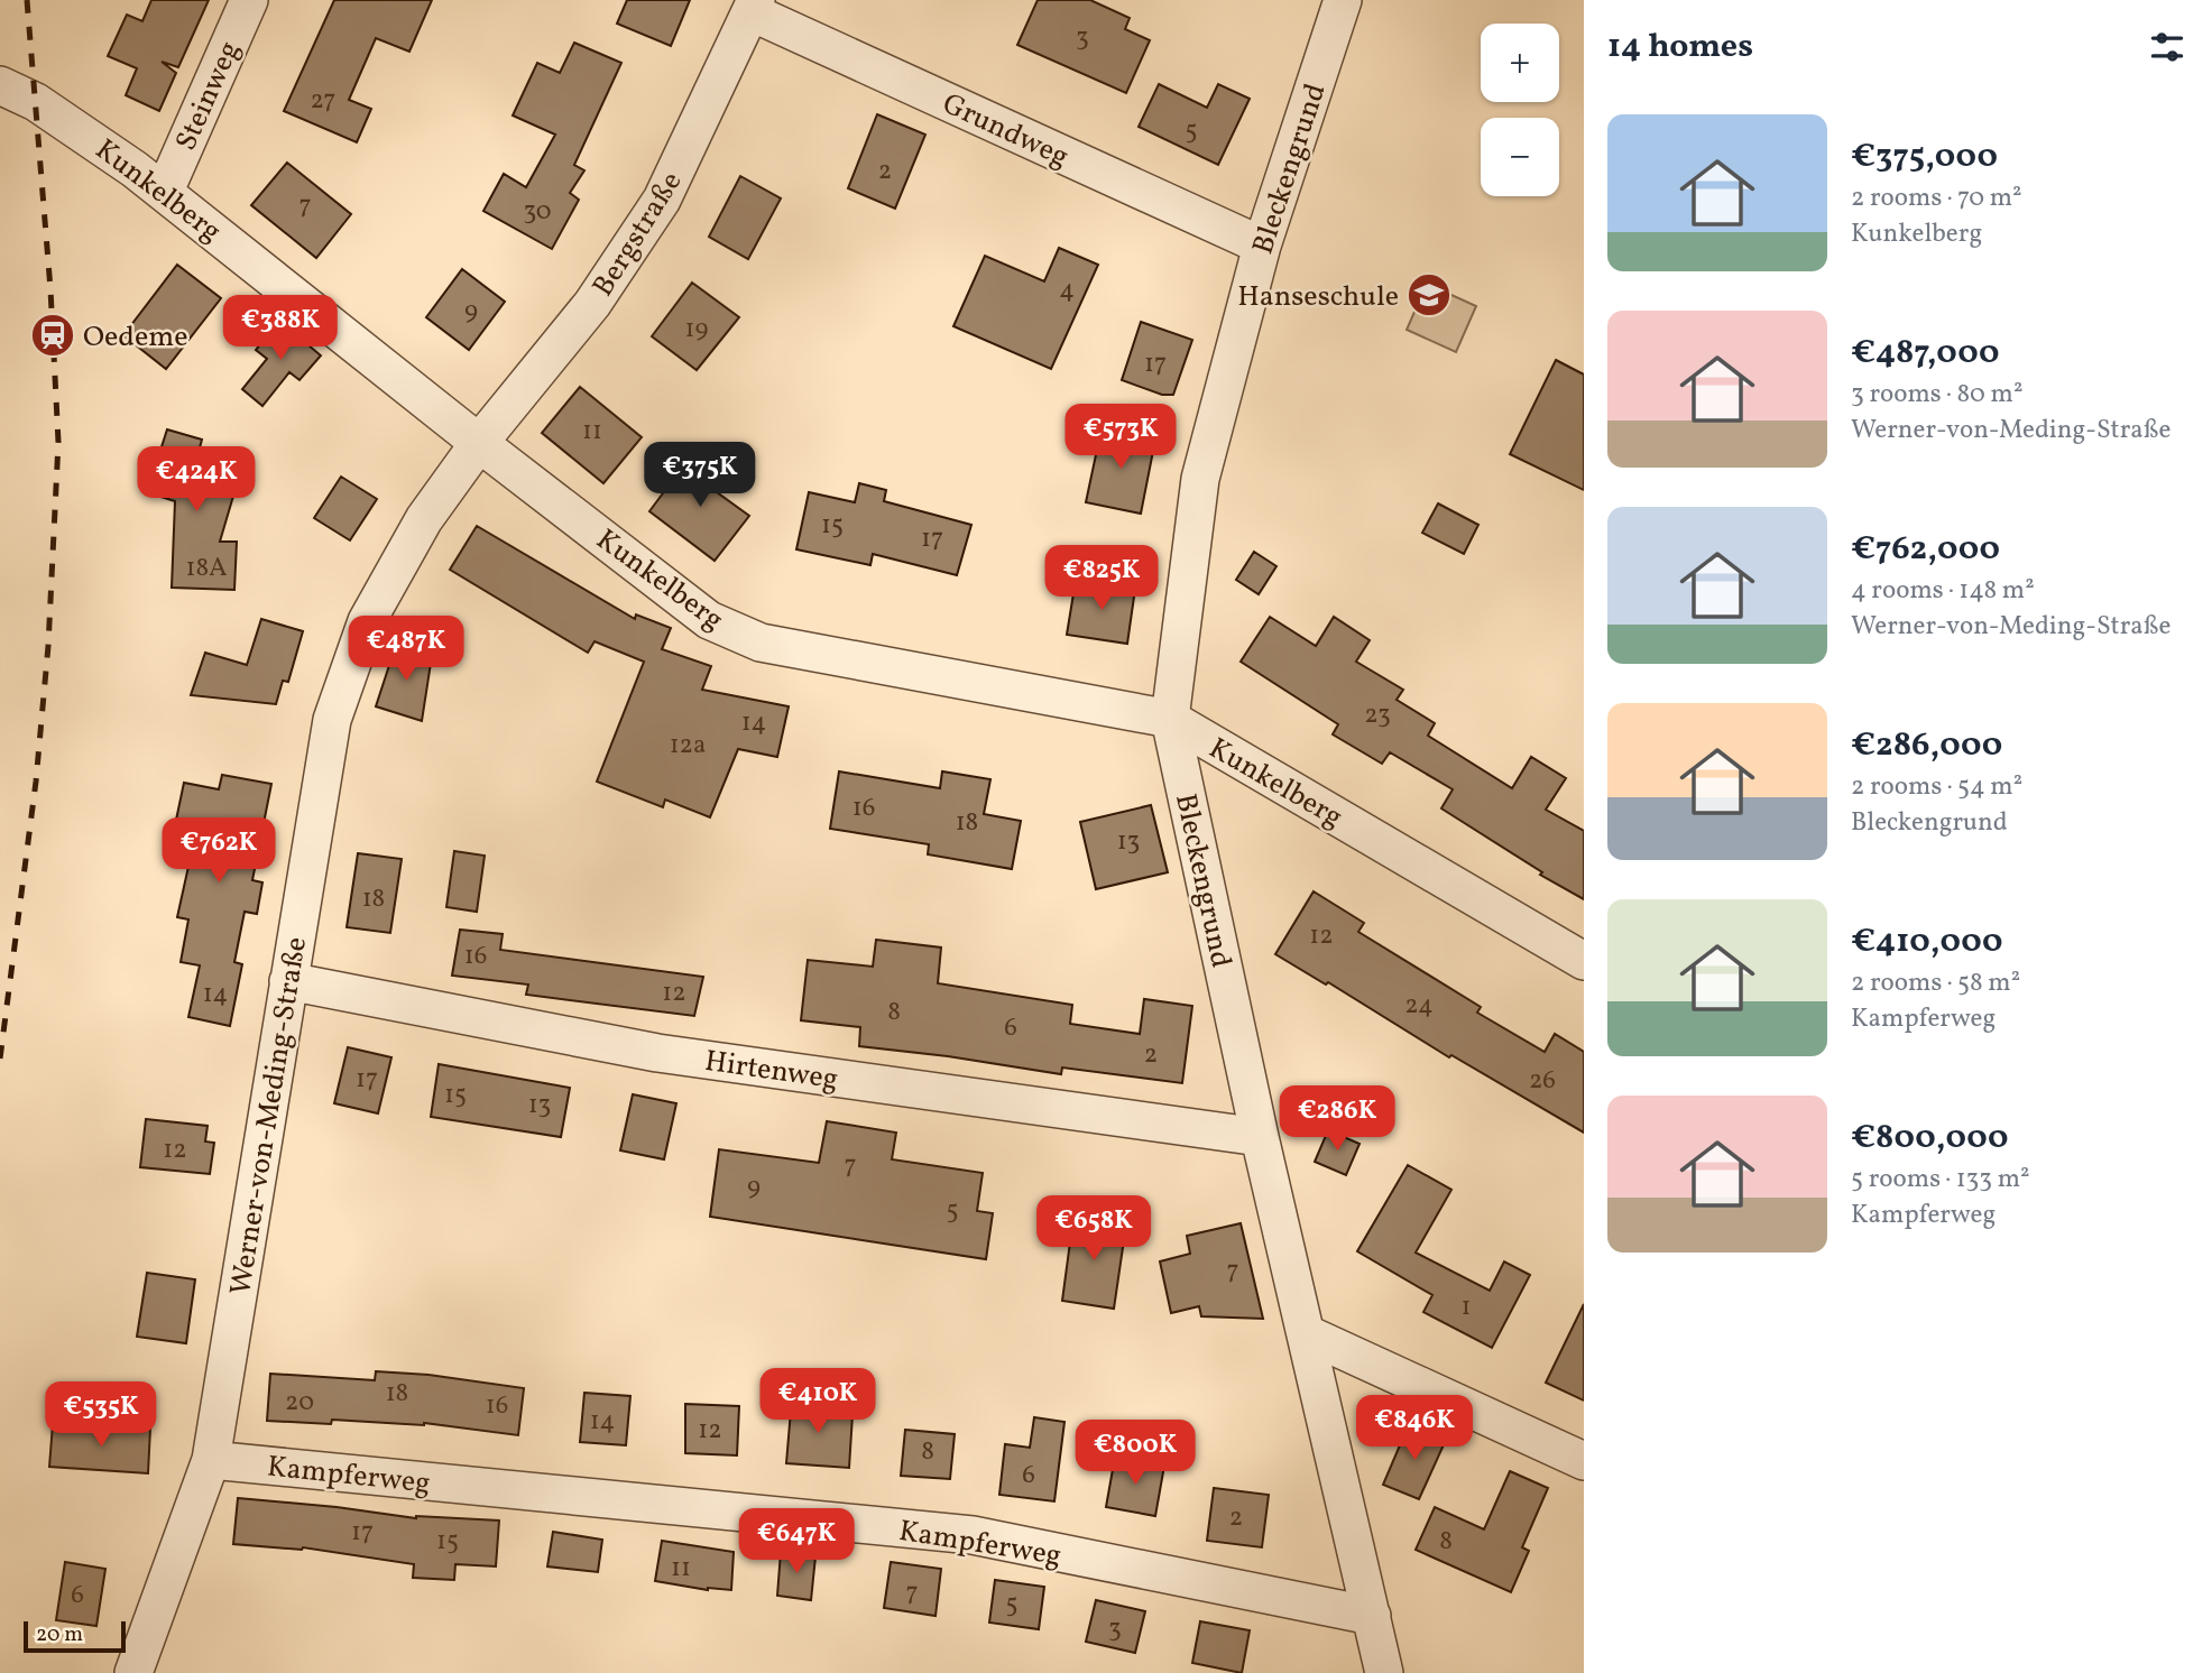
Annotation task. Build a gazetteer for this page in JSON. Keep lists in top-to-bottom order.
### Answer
{
  "streets": {
    "street": [
      "Steinweg",
      "Grundweg",
      "Bleckengrund",
      "Kunkelberg",
      "Bergstraße",
      "Hirtenweg",
      "Werner-von-Meding-Straße",
      "Kampferweg"
    ]
  },
  "crossings": [
    ["Steinweg", "Kunkelberg"],
    ["Grundweg", "Bleckengrund"],
    ["Grundweg", "Bergstraße"],
    ["Bleckengrund", "Kunkelberg"],
    ["Bleckengrund", "Hirtenweg"],
    ["Bleckengrund", "Kampferweg"],
    ["Kunkelberg", "Bergstraße"],
    ["Kunkelberg", "Werner-von-Meding-Straße"],
    ["Bergstraße", "Werner-von-Meding-Straße"],
    ["Hirtenweg", "Werner-von-Meding-Straße"],
    ["Werner-von-Meding-Straße", "Kampferweg"]
  ],
  "places": {
    "school or university": ["Hanseschule"],
    "station": ["Oedeme"]
  },
  "house_numbers": [
    "3",
    "27",
    "5",
    "2",
    "7",
    "30",
    "4",
    "9",
    "19",
    "17",
    "11",
    "15",
    "17",
    "18A",
    "23",
    "14",
    "12a",
    "16",
    "18",
    "13",
    "18",
    "12",
    "16",
    "12",
    "14",
    "24",
    "8",
    "6",
    "2",
    "17",
    "26",
    "15",
    "13",
    "12",
    "7",
    "9",
    "5",
    "7",
    "1",
    "18",
    "20",
    "16",
    "14",
    "12",
    "8",
    "6",
    "2",
    "17",
    "15",
    "8",
    "11",
    "7",
    "6",
    "5",
    "3"
  ],
  "scale_bar": "20 m",
  "page": {
    "heading": "14 homes",
    "map_buttons": ["+", "−"],
    "list": [
      {
        "name": "€375,000",
        "note": "2 rooms · 70 m² · Kunkelberg"
      },
      {
        "name": "€487,000",
        "note": "3 rooms · 80 m² · Werner-von-Meding-Straße"
      },
      {
        "name": "€762,000",
        "note": "4 rooms · 148 m² · Werner-von-Meding-Straße"
      },
      {
        "name": "€286,000",
        "note": "2 rooms · 54 m² · Bleckengrund"
      },
      {
        "name": "€410,000",
        "note": "2 rooms · 58 m² · Kampferweg"
      },
      {
        "name": "€800,000",
        "note": "5 rooms · 133 m² · Kampferweg"
      }
    ],
    "price": [
      "€388K",
      "€573K",
      "€375K",
      "€424K",
      "€825K",
      "€487K",
      "€762K",
      "€286K",
      "€658K",
      "€410K",
      "€535K",
      "€846K",
      "€800K",
      "€647K"
    ],
    "scale": "20 m"
  }
}
